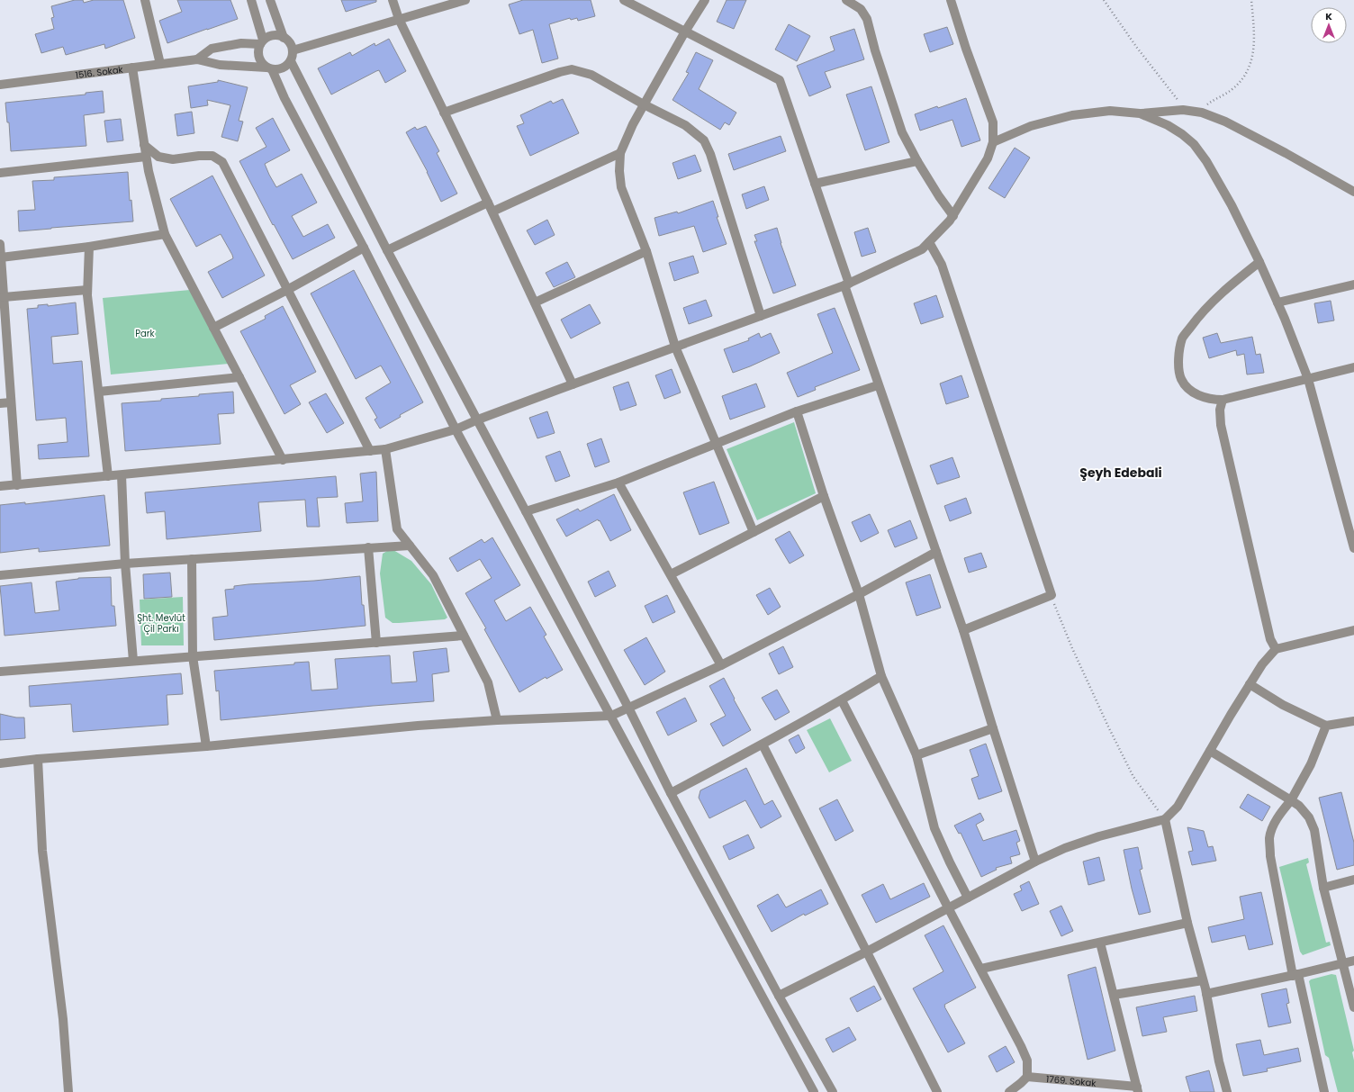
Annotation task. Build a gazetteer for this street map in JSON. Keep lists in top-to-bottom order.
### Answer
{
  "streets": {
    "street": ["1516. Sokak", "1769. Sokak"]
  },
  "districts": ["Şeyh Edebali"],
  "parks": ["Park", "Şht. Mevlüt Çil Parkı"],
  "north": "top"
}
